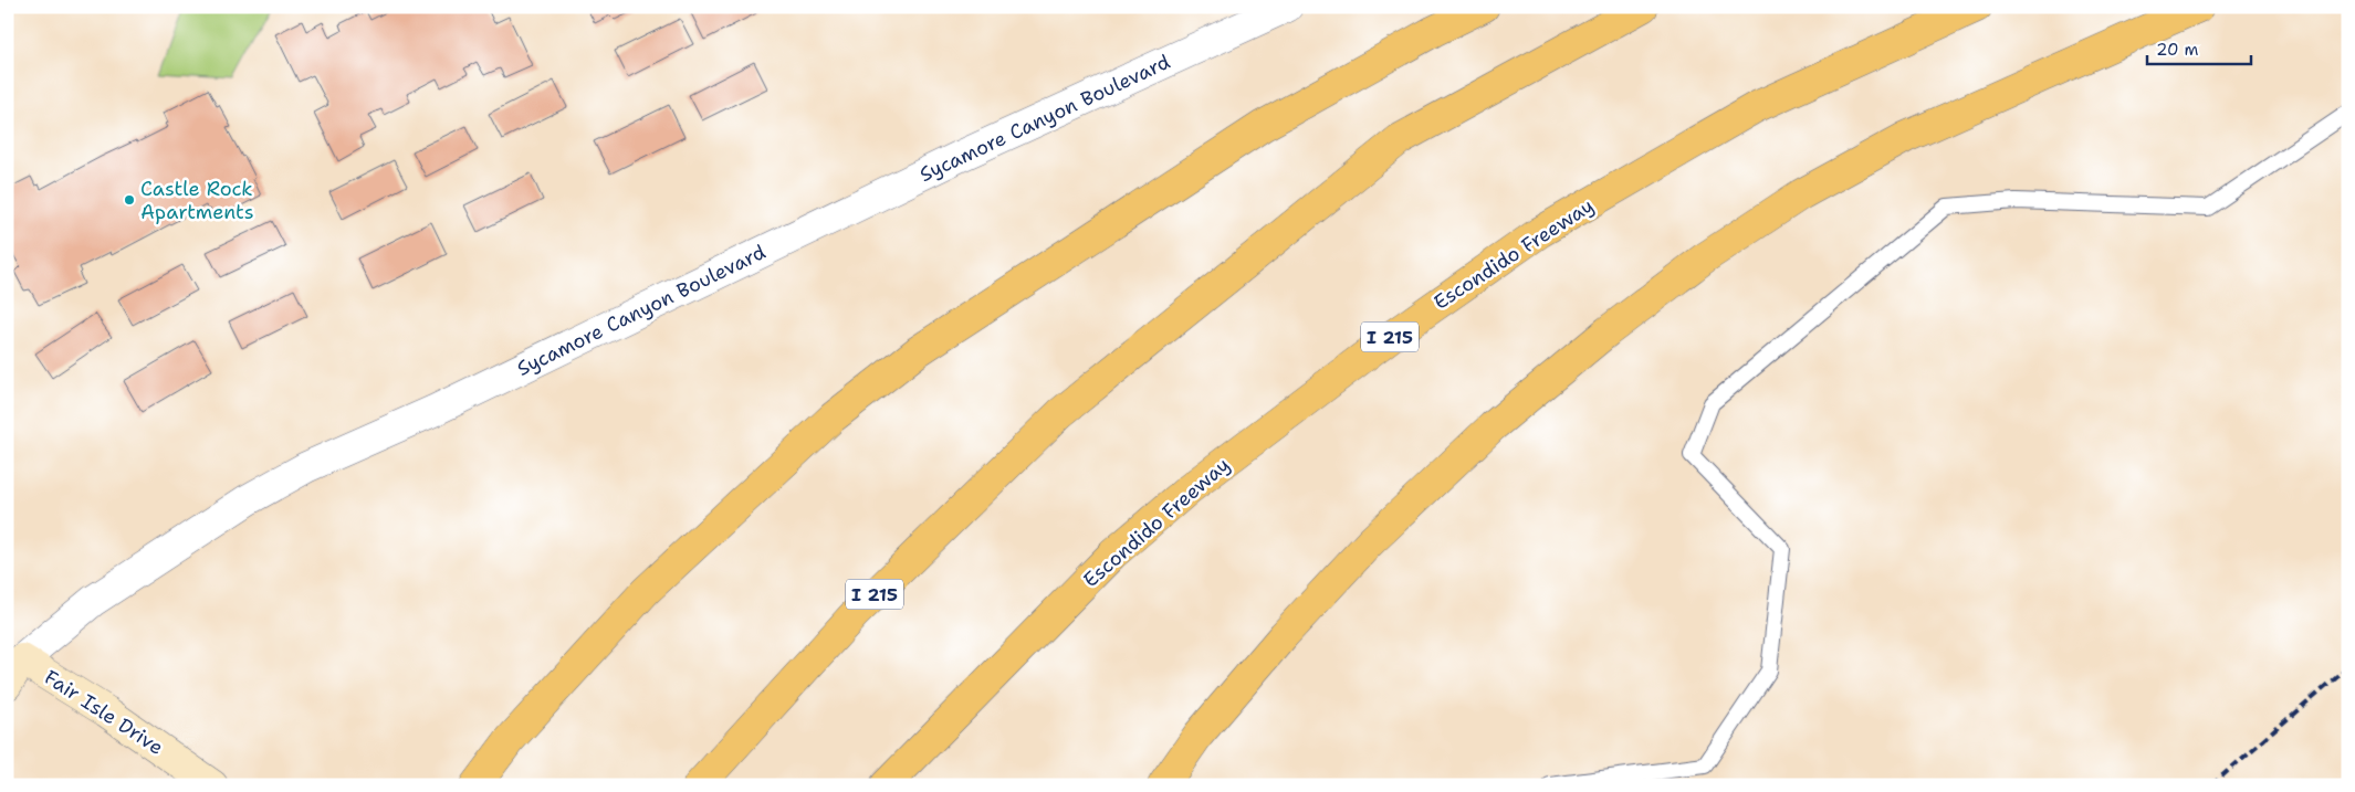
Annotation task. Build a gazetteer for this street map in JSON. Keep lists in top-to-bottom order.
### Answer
{
  "streets": {
    "highway": ["Escondido Freeway", "I 215"],
    "main road": ["Sycamore Canyon Boulevard", "Fair Isle Drive"]
  },
  "crossings": [
    ["Sycamore Canyon Boulevard", "Fair Isle Drive"]
  ],
  "places": ["Castle Rock Apartments"],
  "scale_bar": "20 m"
}
